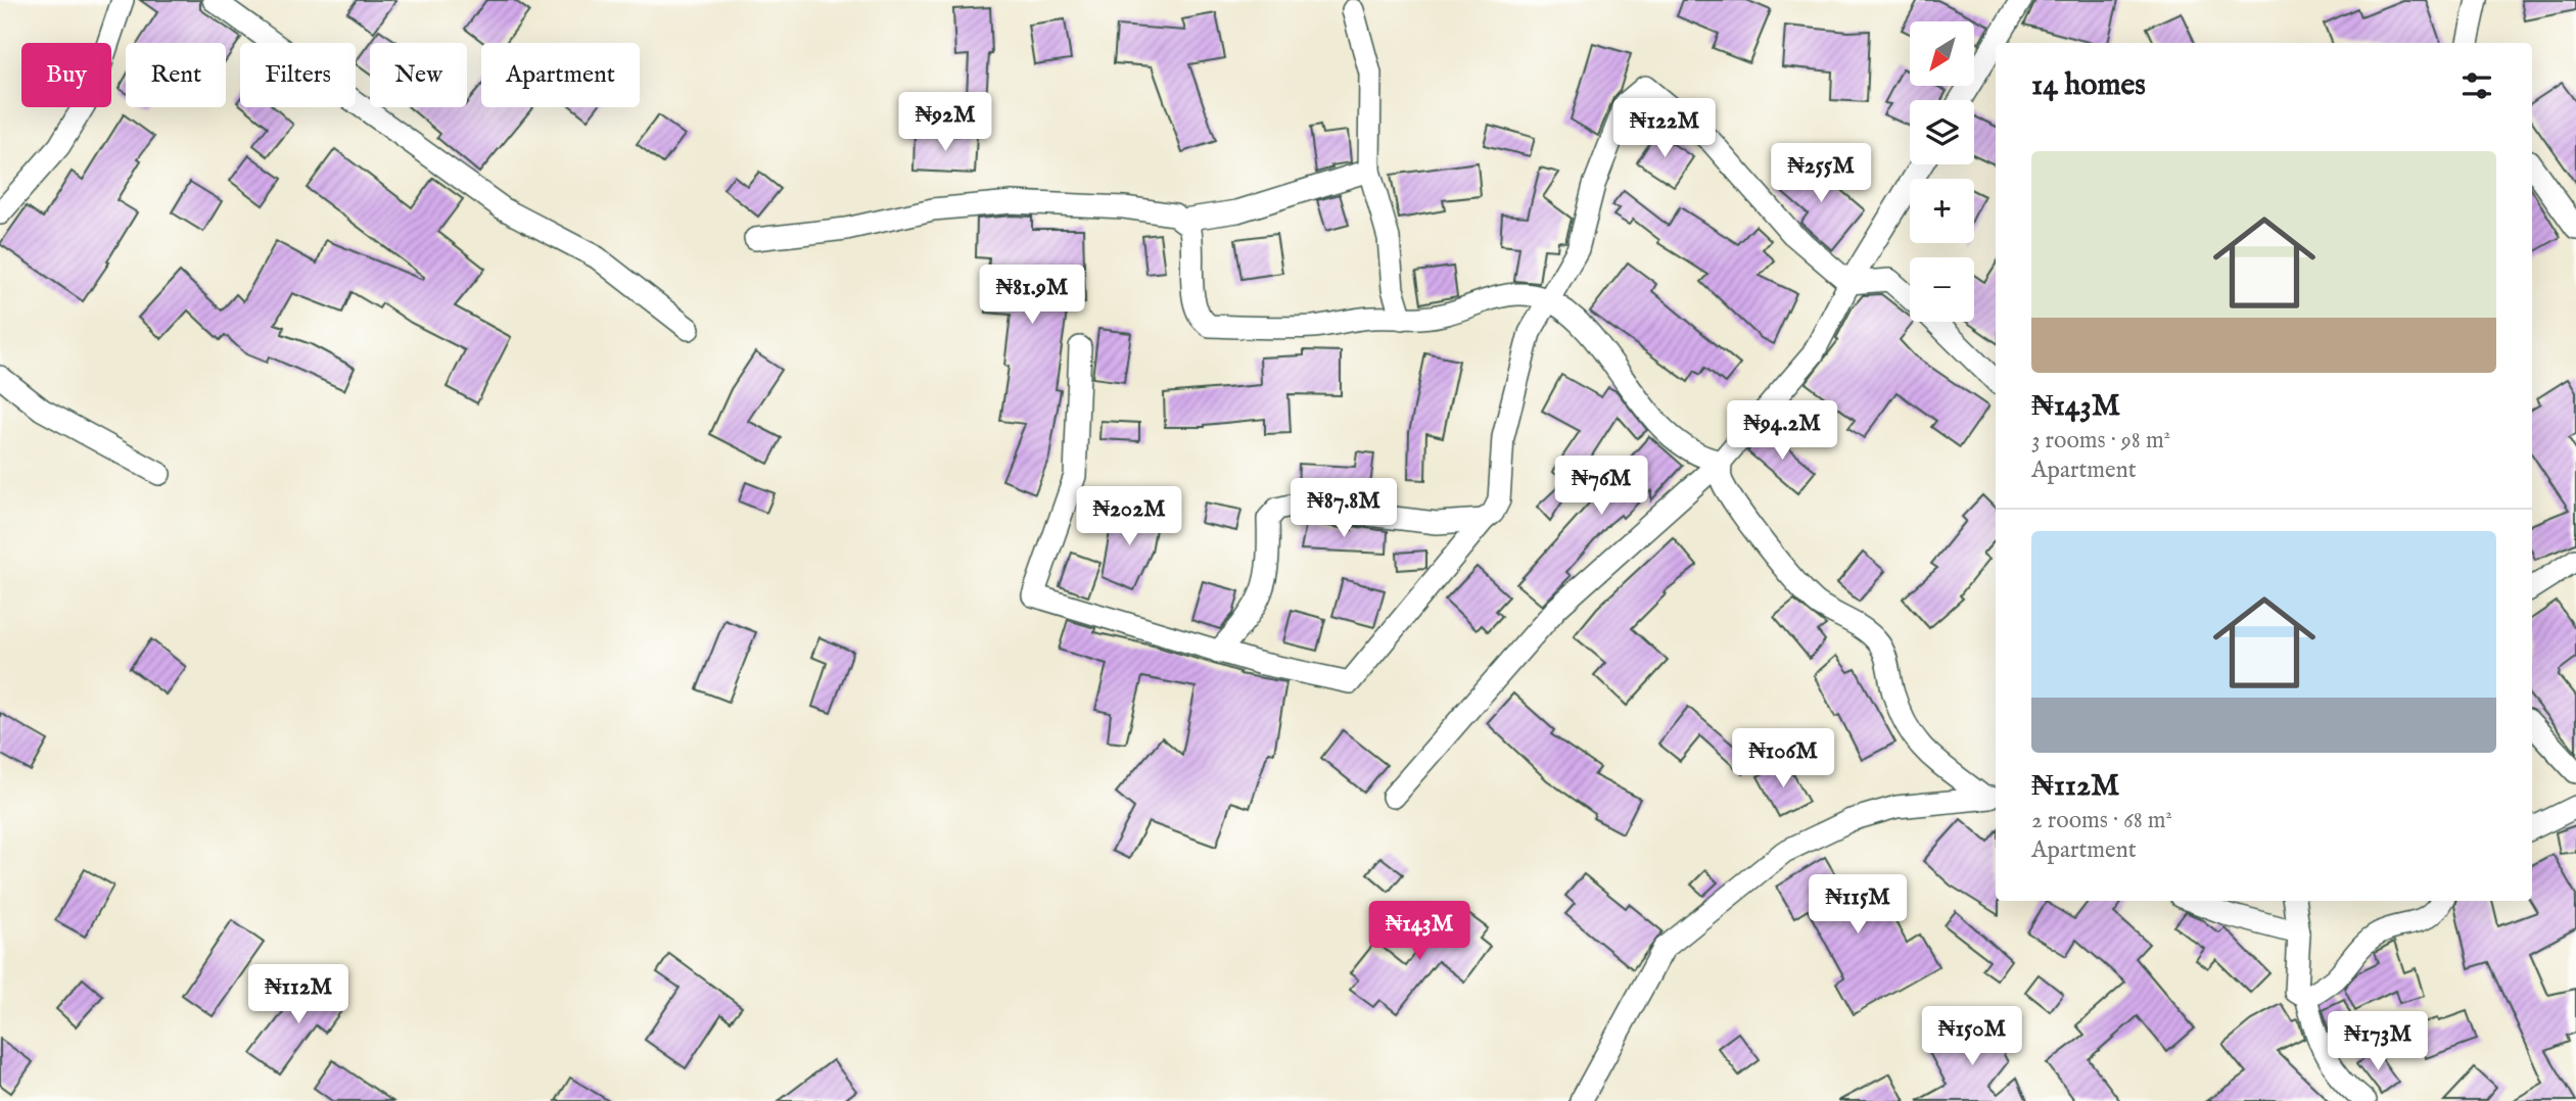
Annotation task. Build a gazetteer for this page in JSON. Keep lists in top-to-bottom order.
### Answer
{
  "north": "bottom left",
  "page": {
    "map_buttons": ["+", "−"],
    "chip": [
      "Buy",
      "Rent",
      "Filters",
      "New",
      "Apartment"
    ],
    "heading": "14 homes",
    "price": [
      "₦92M",
      "₦122M",
      "₦255M",
      "₦81.9M",
      "₦94.2M",
      "₦76M",
      "₦87.8M",
      "₦202M",
      "₦106M",
      "₦115M",
      "₦143M",
      "₦112M",
      "₦150M",
      "₦173M"
    ],
    "list": [
      {
        "name": "₦143M",
        "note": "3 rooms · 98 m² · Apartment"
      },
      {
        "name": "₦112M",
        "note": "2 rooms · 68 m² · Apartment"
      }
    ]
  }
}
